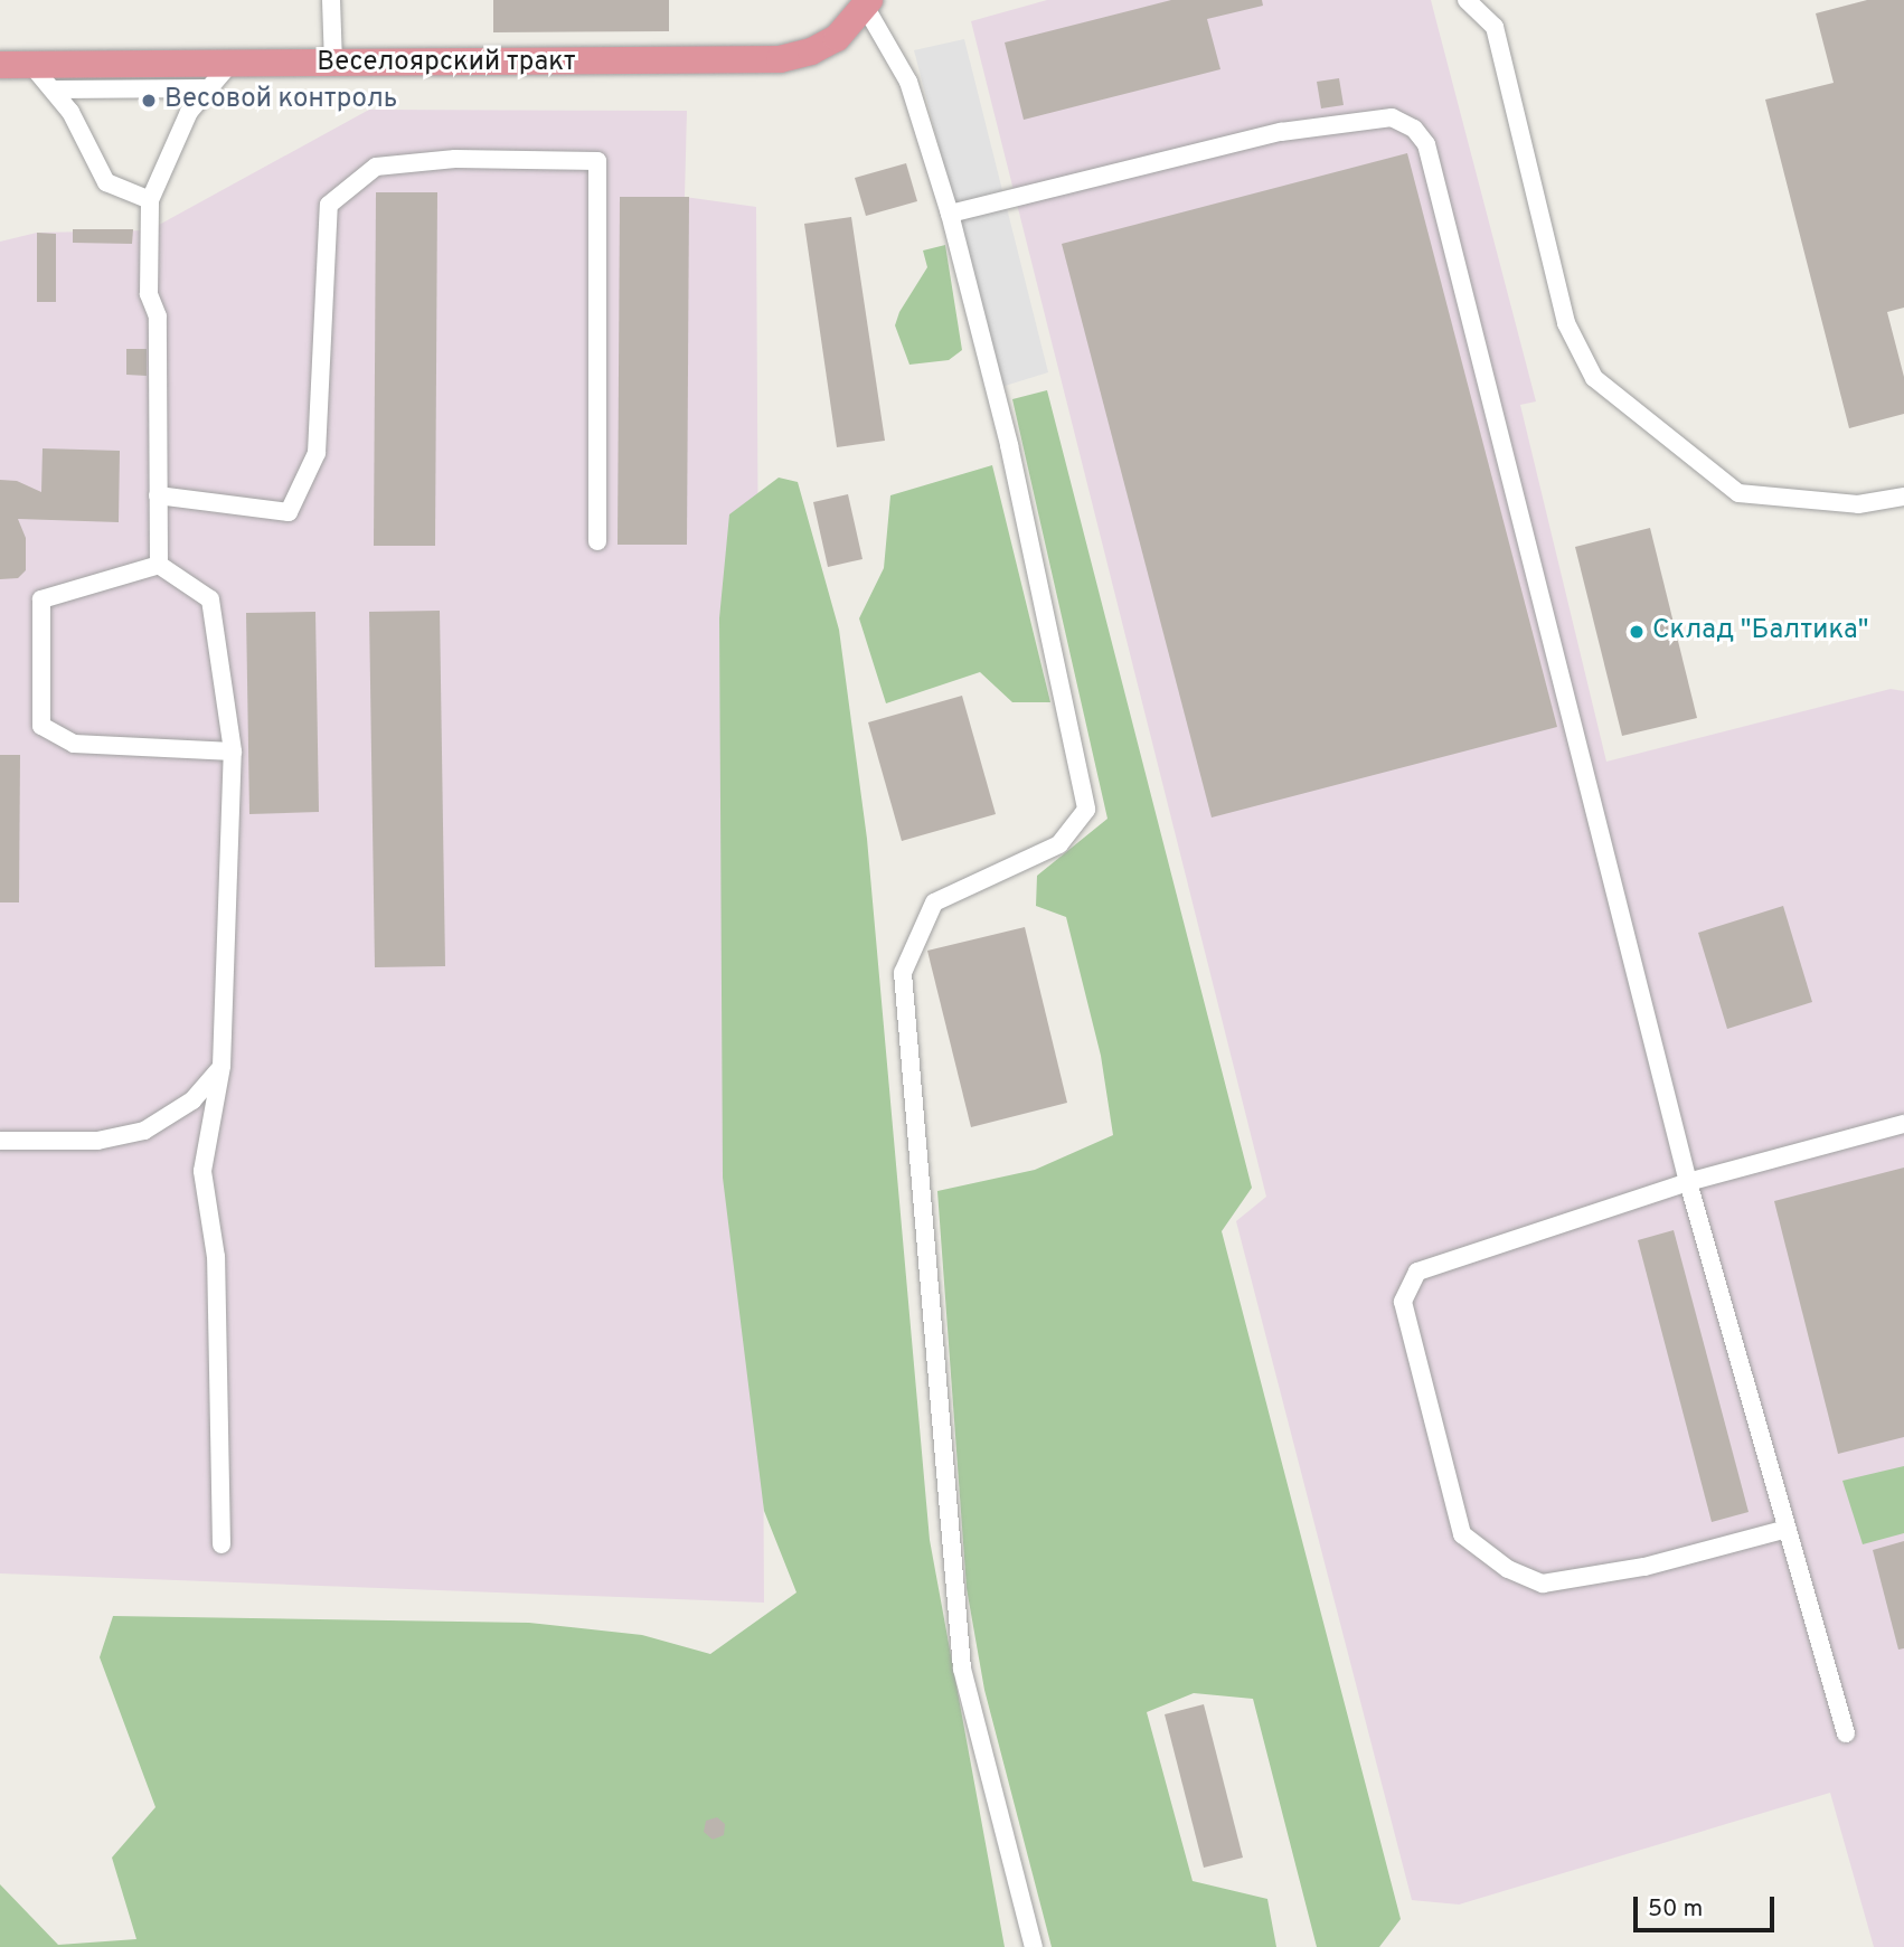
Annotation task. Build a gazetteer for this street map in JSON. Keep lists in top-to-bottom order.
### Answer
{
  "streets": {
    "highway": ["Веселоярский тракт"]
  },
  "places": ["Весовой контроль", "Склад \"Балтика\""],
  "scale_bar": "50 m"
}
